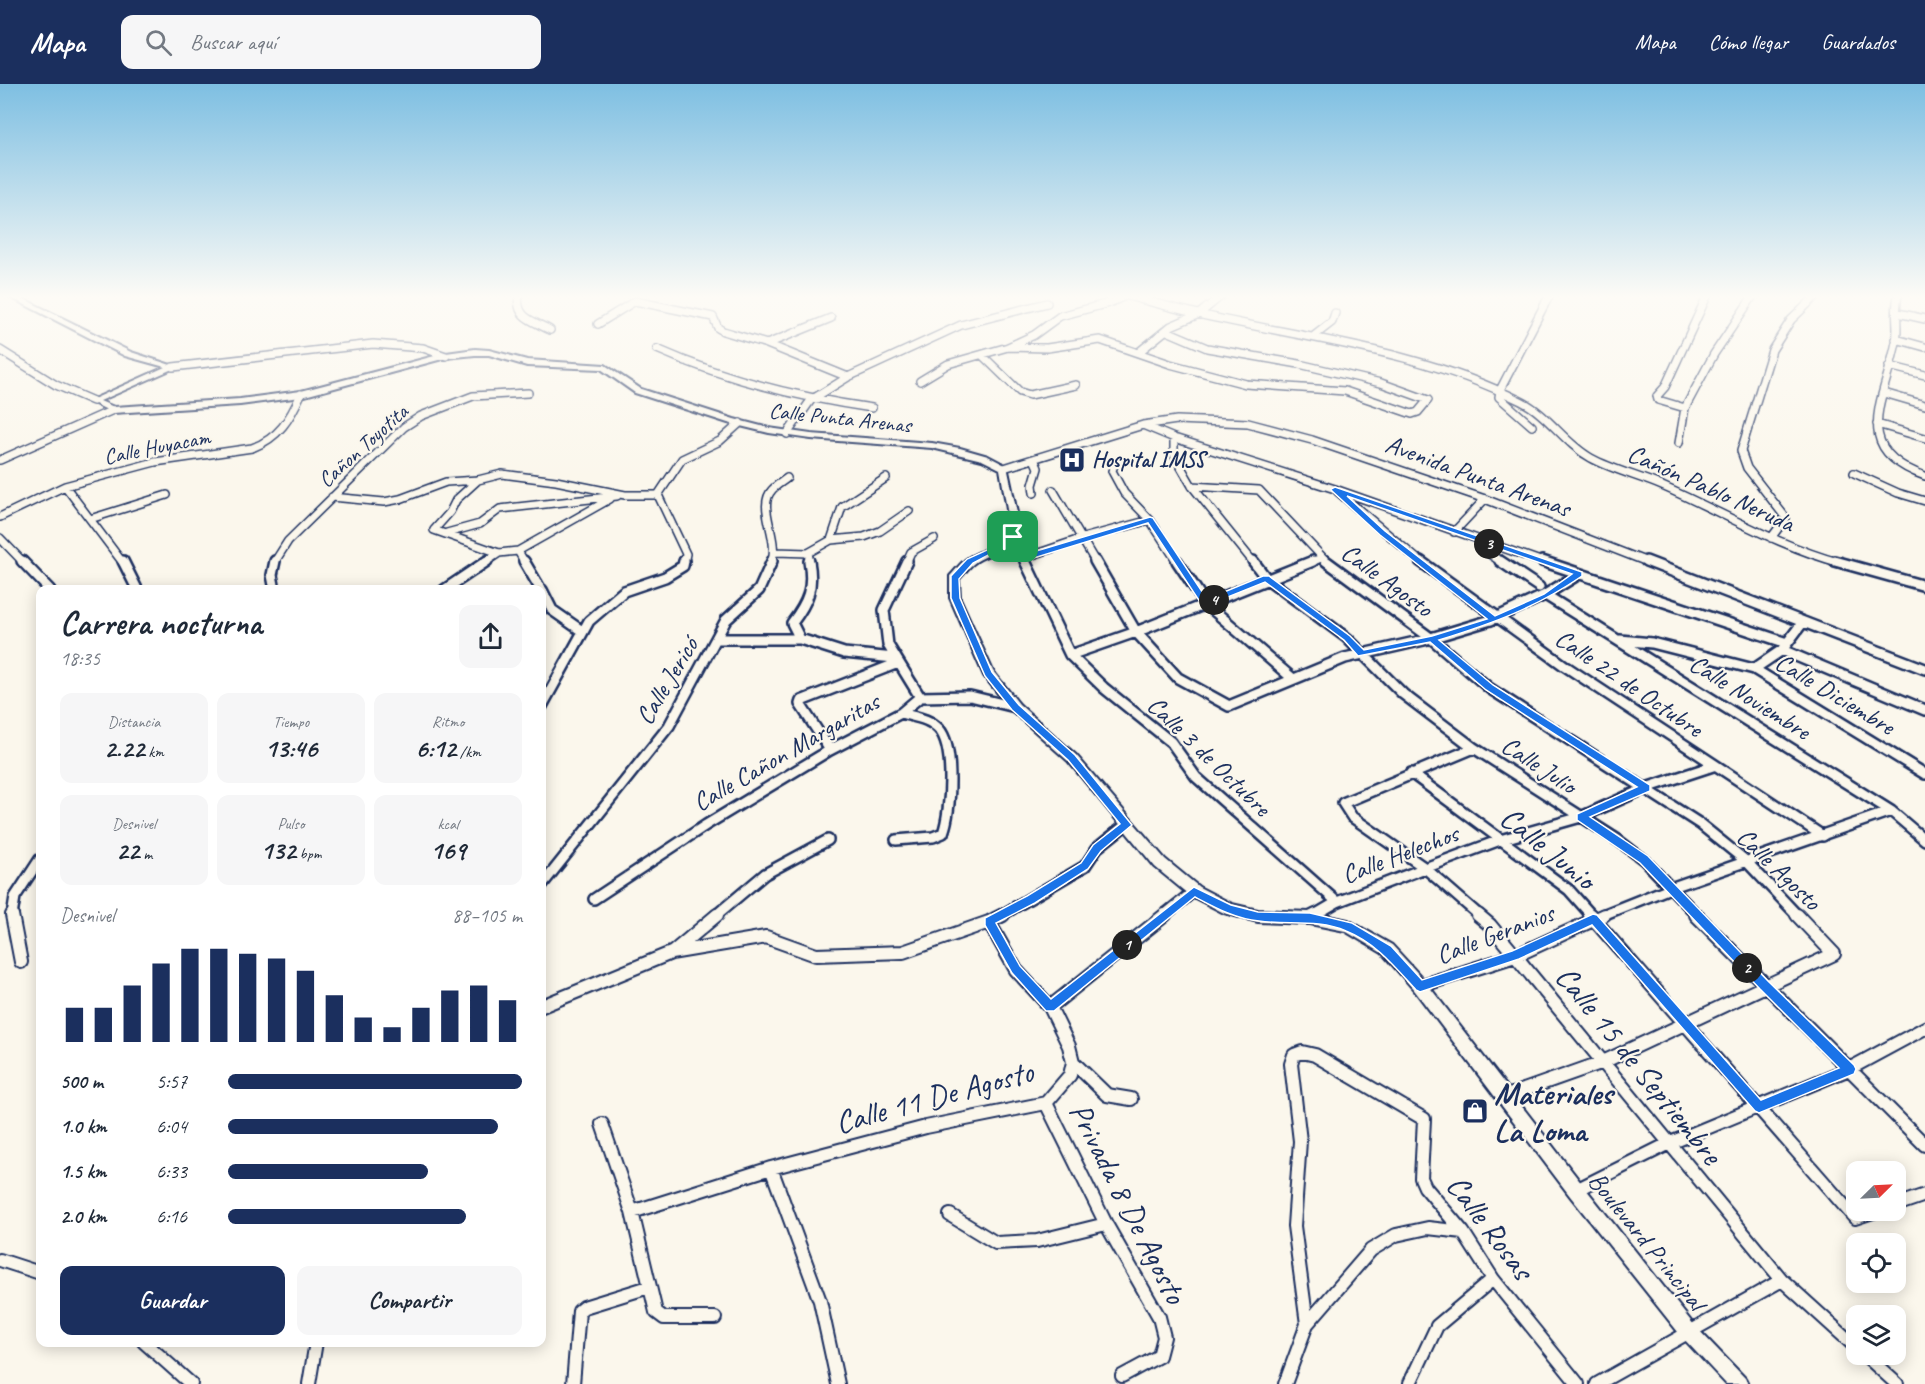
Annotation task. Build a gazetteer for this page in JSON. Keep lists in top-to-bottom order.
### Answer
{
  "streets": {
    "street": [
      "Calle Punta Arenas",
      "Cañon Toyotita",
      "Calle Huyacam",
      "Avenida Punta Arenas",
      "Cañón Pablo Neruda",
      "Calle Agosto",
      "Calle Jericó",
      "Calle 22 de Octubre",
      "Calle Diciembre",
      "Calle Noviembre",
      "Calle Cañon Margaritas",
      "Calle 3 de Octubre",
      "Calle Julio",
      "Calle Junio",
      "Calle Helechos",
      "Calle Geranios",
      "Calle 15 de Septiembre",
      "Calle 11 De Agosto",
      "Privada 8 De Agosto",
      "Calle Rosas",
      "Boulevard Principal"
    ]
  },
  "crossings": [
    ["Calle Punta Arenas", "Calle Huyacam"],
    ["Calle Punta Arenas", "Avenida Punta Arenas"],
    ["Calle Agosto", "Calle Julio"],
    ["Calle Agosto", "Calle Helechos"],
    ["Calle Agosto", "Calle Geranios"],
    ["Calle 22 de Octubre", "Calle Helechos"],
    ["Calle 22 de Octubre", "Calle Geranios"],
    ["Calle Diciembre", "Calle Noviembre"],
    ["Calle Noviembre", "Calle Geranios"],
    ["Calle Cañon Margaritas", "Boulevard Principal"],
    ["Calle 3 de Octubre", "Calle Helechos"],
    ["Calle 3 de Octubre", "Boulevard Principal"],
    ["Calle Julio", "Calle Helechos"],
    ["Calle Julio", "Calle Geranios"],
    ["Calle Junio", "Calle Helechos"],
    ["Calle Junio", "Calle Geranios"],
    ["Calle Junio", "Calle 15 de Septiembre"],
    ["Calle Helechos", "Calle 15 de Septiembre"],
    ["Calle Helechos", "Boulevard Principal"],
    ["Calle Geranios", "Calle 15 de Septiembre"],
    ["Calle Geranios", "Boulevard Principal"],
    ["Calle 11 De Agosto", "Privada 8 De Agosto"]
  ],
  "places": {
    "hospital": ["Hospital IMSS"],
    "shop": ["Materiales La Loma"]
  },
  "north": "top right",
  "page": {
    "header": "Mapa",
    "search": "Buscar aquí",
    "nav": ["Mapa", "Cómo llegar", "Guardados"],
    "pins": [
      "3",
      "4",
      "1",
      "2"
    ],
    "heading": ["Carrera nocturna", "18:35"],
    "stats": [
      ["Distancia", "2.22 km"],
      ["Tiempo", "13:46"],
      ["Ritmo", "6:12 /km"],
      ["Desnivel", "22 m"],
      ["Pulso", "132 bpm"],
      ["kcal", "169"]
    ],
    "chart": ["Desnivel", "88–105 m"],
    "list": [
      {
        "name": "500 m",
        "note": "5:57"
      },
      {
        "name": "1.0 km",
        "note": "6:04"
      },
      {
        "name": "1.5 km",
        "note": "6:33"
      },
      {
        "name": "2.0 km",
        "note": "6:16"
      }
    ],
    "buttons": ["Guardar", "Compartir"]
  }
}
